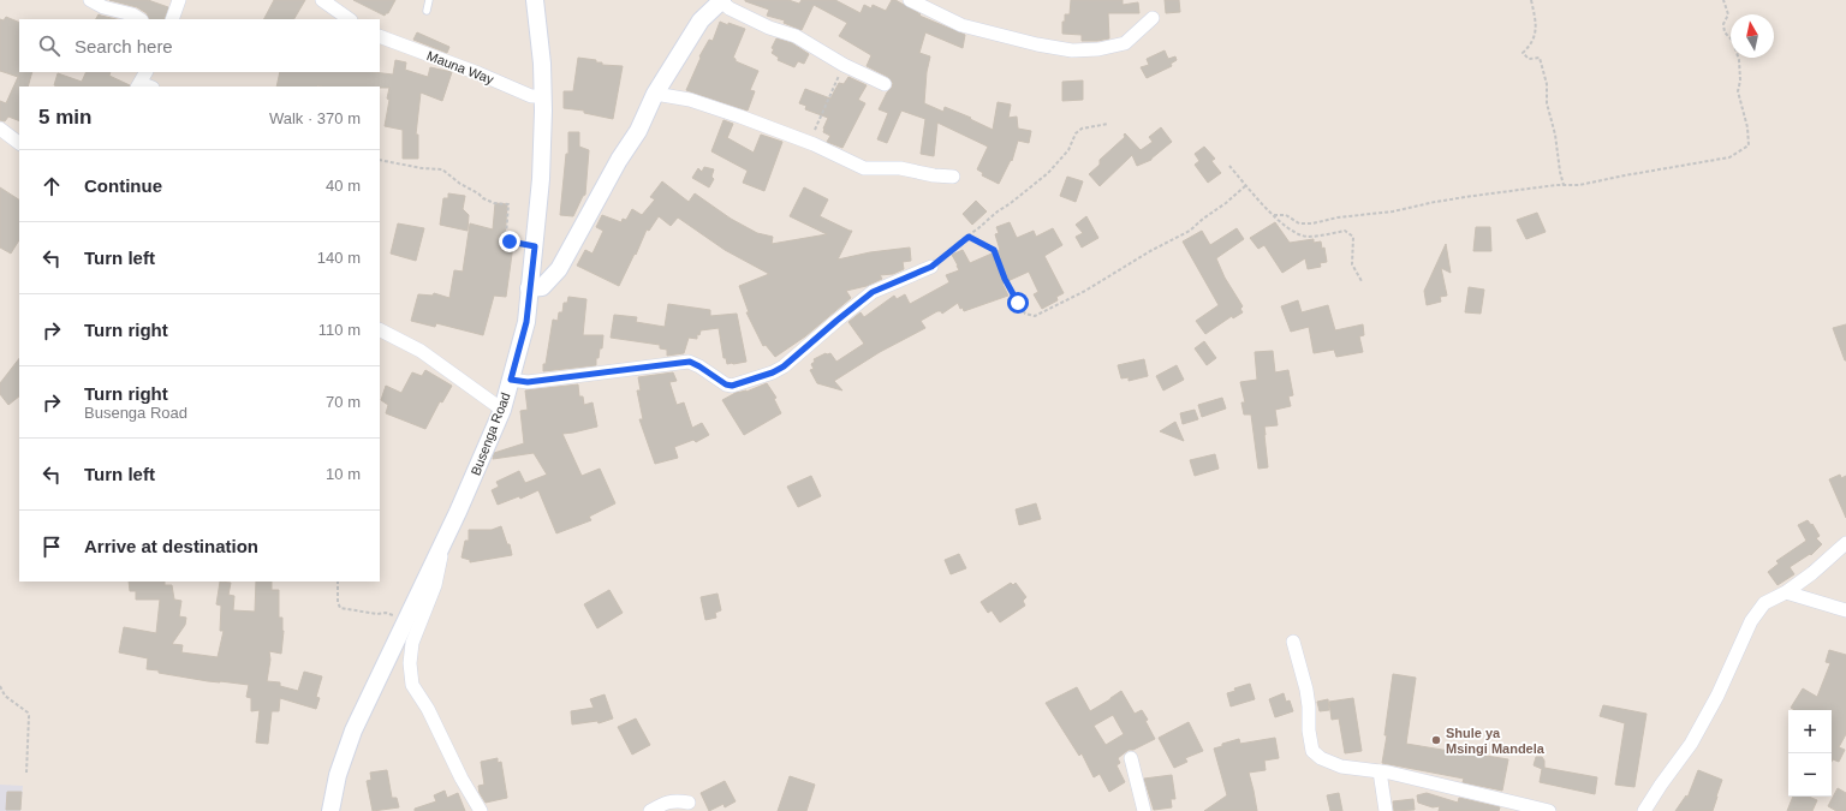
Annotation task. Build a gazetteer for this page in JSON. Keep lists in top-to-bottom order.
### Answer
{
  "streets": {
    "street": ["Mauna Way", "Busenga Road"]
  },
  "crossings": [
    ["Mauna Way", "Busenga Road"]
  ],
  "places": ["Shule ya Msingi Mandela"],
  "north": "top",
  "page": {
    "search": "Search here",
    "heading": ["5 min", "Walk · 370 m"],
    "list": [
      ["Continue", "40 m"],
      ["Turn left", "140 m"],
      ["Turn right", "110 m"],
      ["Turn right", "Busenga Road", "70 m"],
      ["Turn left", "10 m"],
      "Arrive at destination"
    ],
    "map_buttons": ["+", "−"]
  }
}
